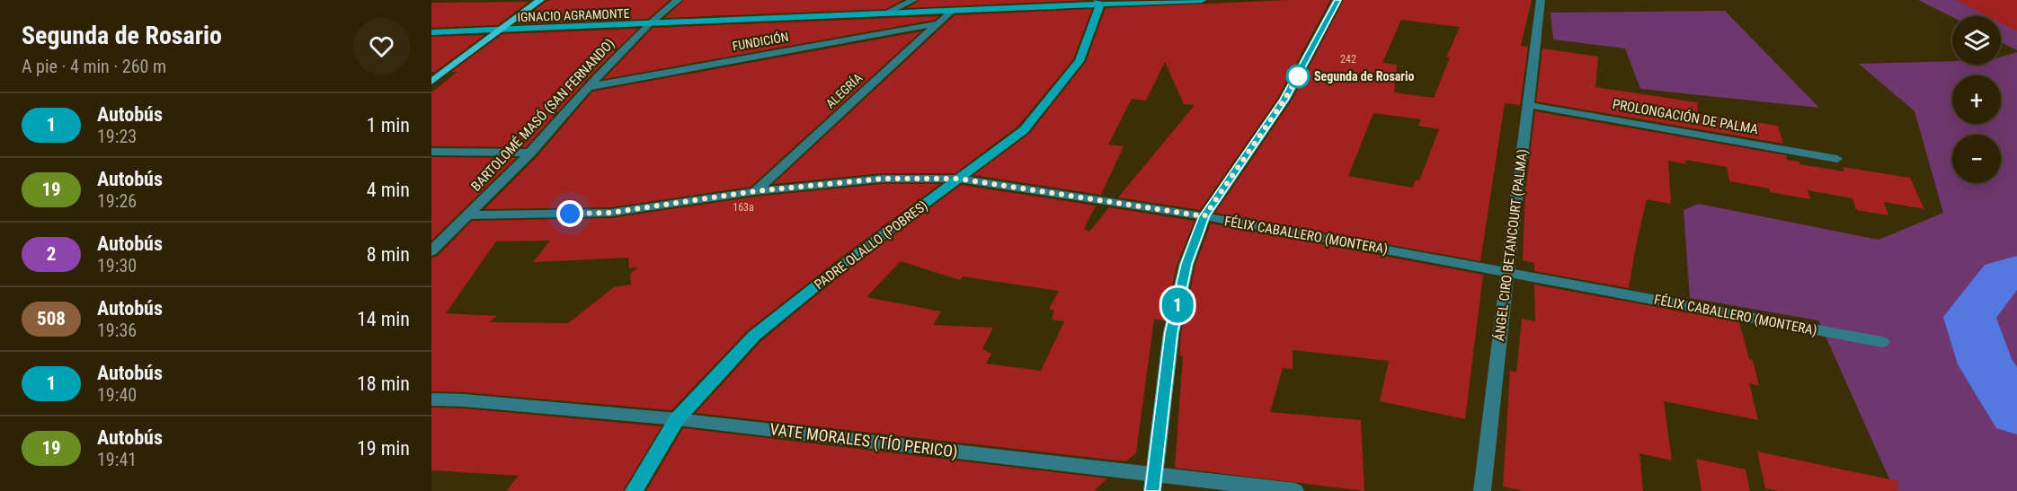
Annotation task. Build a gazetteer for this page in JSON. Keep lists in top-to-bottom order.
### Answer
{
  "streets": {
    "main road": ["IGNACIO AGRAMONTE", "PADRE OLALLO (POBRES)"],
    "street": [
      "FUNDICIÓN",
      "ALEGRÍA",
      "BARTOLOMÉ MASÓ (SAN FERNANDO)",
      "PROLONGACIÓN DE PALMA",
      "FÉLIX CABALLERO (MONTERA)",
      "ÁNGEL CIRO BETANCOURT (PALMA)",
      "VATE MORALES (TÍO PERICO)"
    ]
  },
  "crossings": [
    ["IGNACIO AGRAMONTE", "ALEGRÍA"],
    ["IGNACIO AGRAMONTE", "BARTOLOMÉ MASÓ (SAN FERNANDO)"],
    ["IGNACIO AGRAMONTE", "PADRE OLALLO (POBRES)"],
    ["FUNDICIÓN", "ALEGRÍA"],
    ["FUNDICIÓN", "BARTOLOMÉ MASÓ (SAN FERNANDO)"],
    ["ALEGRÍA", "FÉLIX CABALLERO (MONTERA)"],
    ["BARTOLOMÉ MASÓ (SAN FERNANDO)", "FÉLIX CABALLERO (MONTERA)"],
    ["PROLONGACIÓN DE PALMA", "ÁNGEL CIRO BETANCOURT (PALMA)"],
    ["FÉLIX CABALLERO (MONTERA)", "PADRE OLALLO (POBRES)"],
    ["FÉLIX CABALLERO (MONTERA)", "ÁNGEL CIRO BETANCOURT (PALMA)"],
    ["PADRE OLALLO (POBRES)", "VATE MORALES (TÍO PERICO)"]
  ],
  "places": ["Segunda de Rosario"],
  "lines": ["bus line 1"],
  "house_numbers": ["242", "163a"],
  "page": {
    "heading": ["Segunda de Rosario", "A pie · 4 min · 260 m"],
    "on_map": "1",
    "map_buttons": ["+", "−"],
    "list": [
      {
        "mark": "1",
        "name": "Autobús",
        "note": "19:23",
        "value": "1 min"
      },
      {
        "mark": "19",
        "name": "Autobús",
        "note": "19:26",
        "value": "4 min"
      },
      {
        "mark": "2",
        "name": "Autobús",
        "note": "19:30",
        "value": "8 min"
      },
      {
        "mark": "508",
        "name": "Autobús",
        "note": "19:36",
        "value": "14 min"
      },
      {
        "mark": "1",
        "name": "Autobús",
        "note": "19:40",
        "value": "18 min"
      },
      {
        "mark": "19",
        "name": "Autobús",
        "note": "19:41",
        "value": "19 min"
      }
    ]
  }
}
